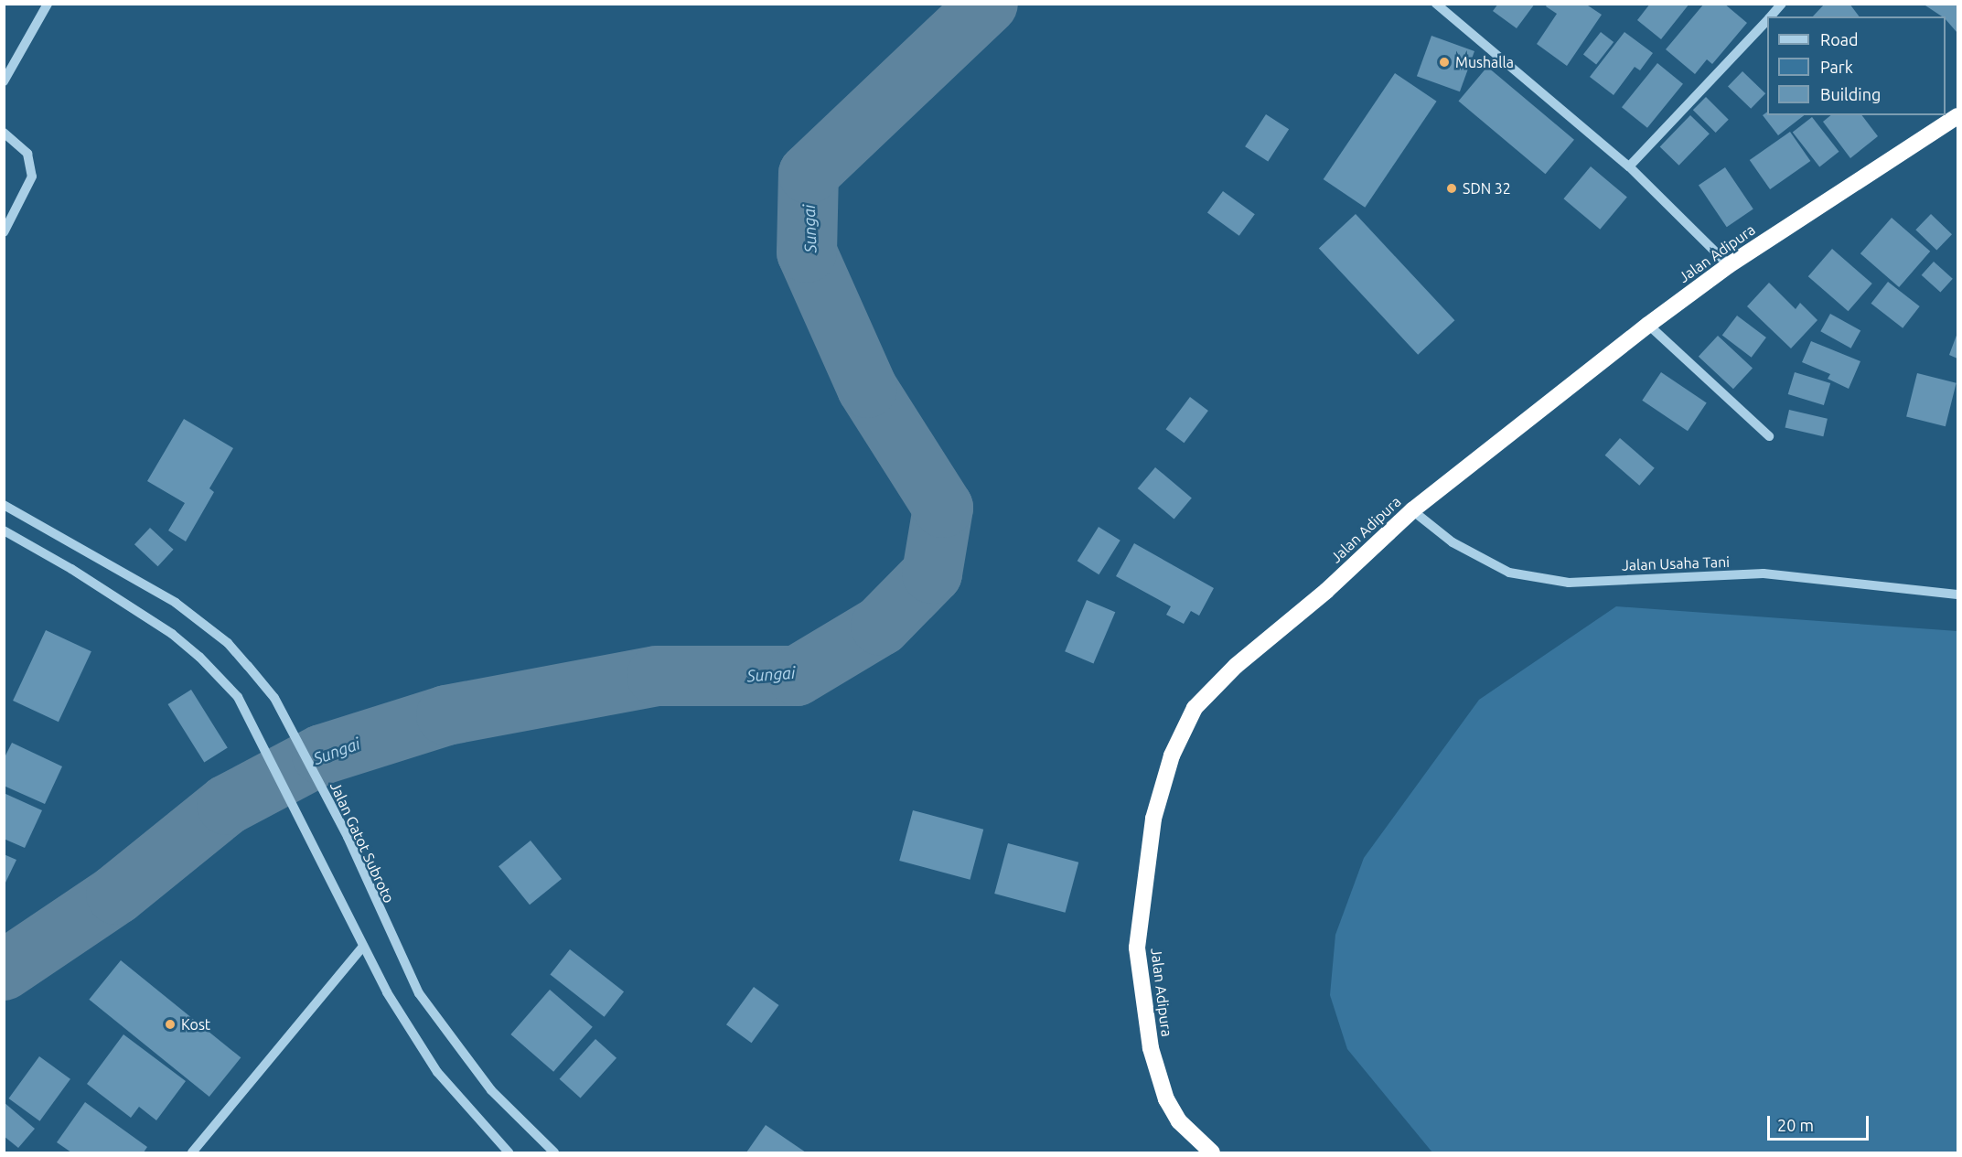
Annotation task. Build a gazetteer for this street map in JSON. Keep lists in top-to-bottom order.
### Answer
{
  "streets": {
    "highway": ["Jalan Adipura"],
    "street": ["Jalan Usaha Tani", "Jalan Gatot Subroto"]
  },
  "crossings": [
    ["Jalan Adipura", "Jalan Usaha Tani"]
  ],
  "water": ["Sungai"],
  "places": ["Mushalla", "SDN 32", "Kost"],
  "legend": ["Road", "Park", "Building"],
  "scale_bar": "20 m"
}
